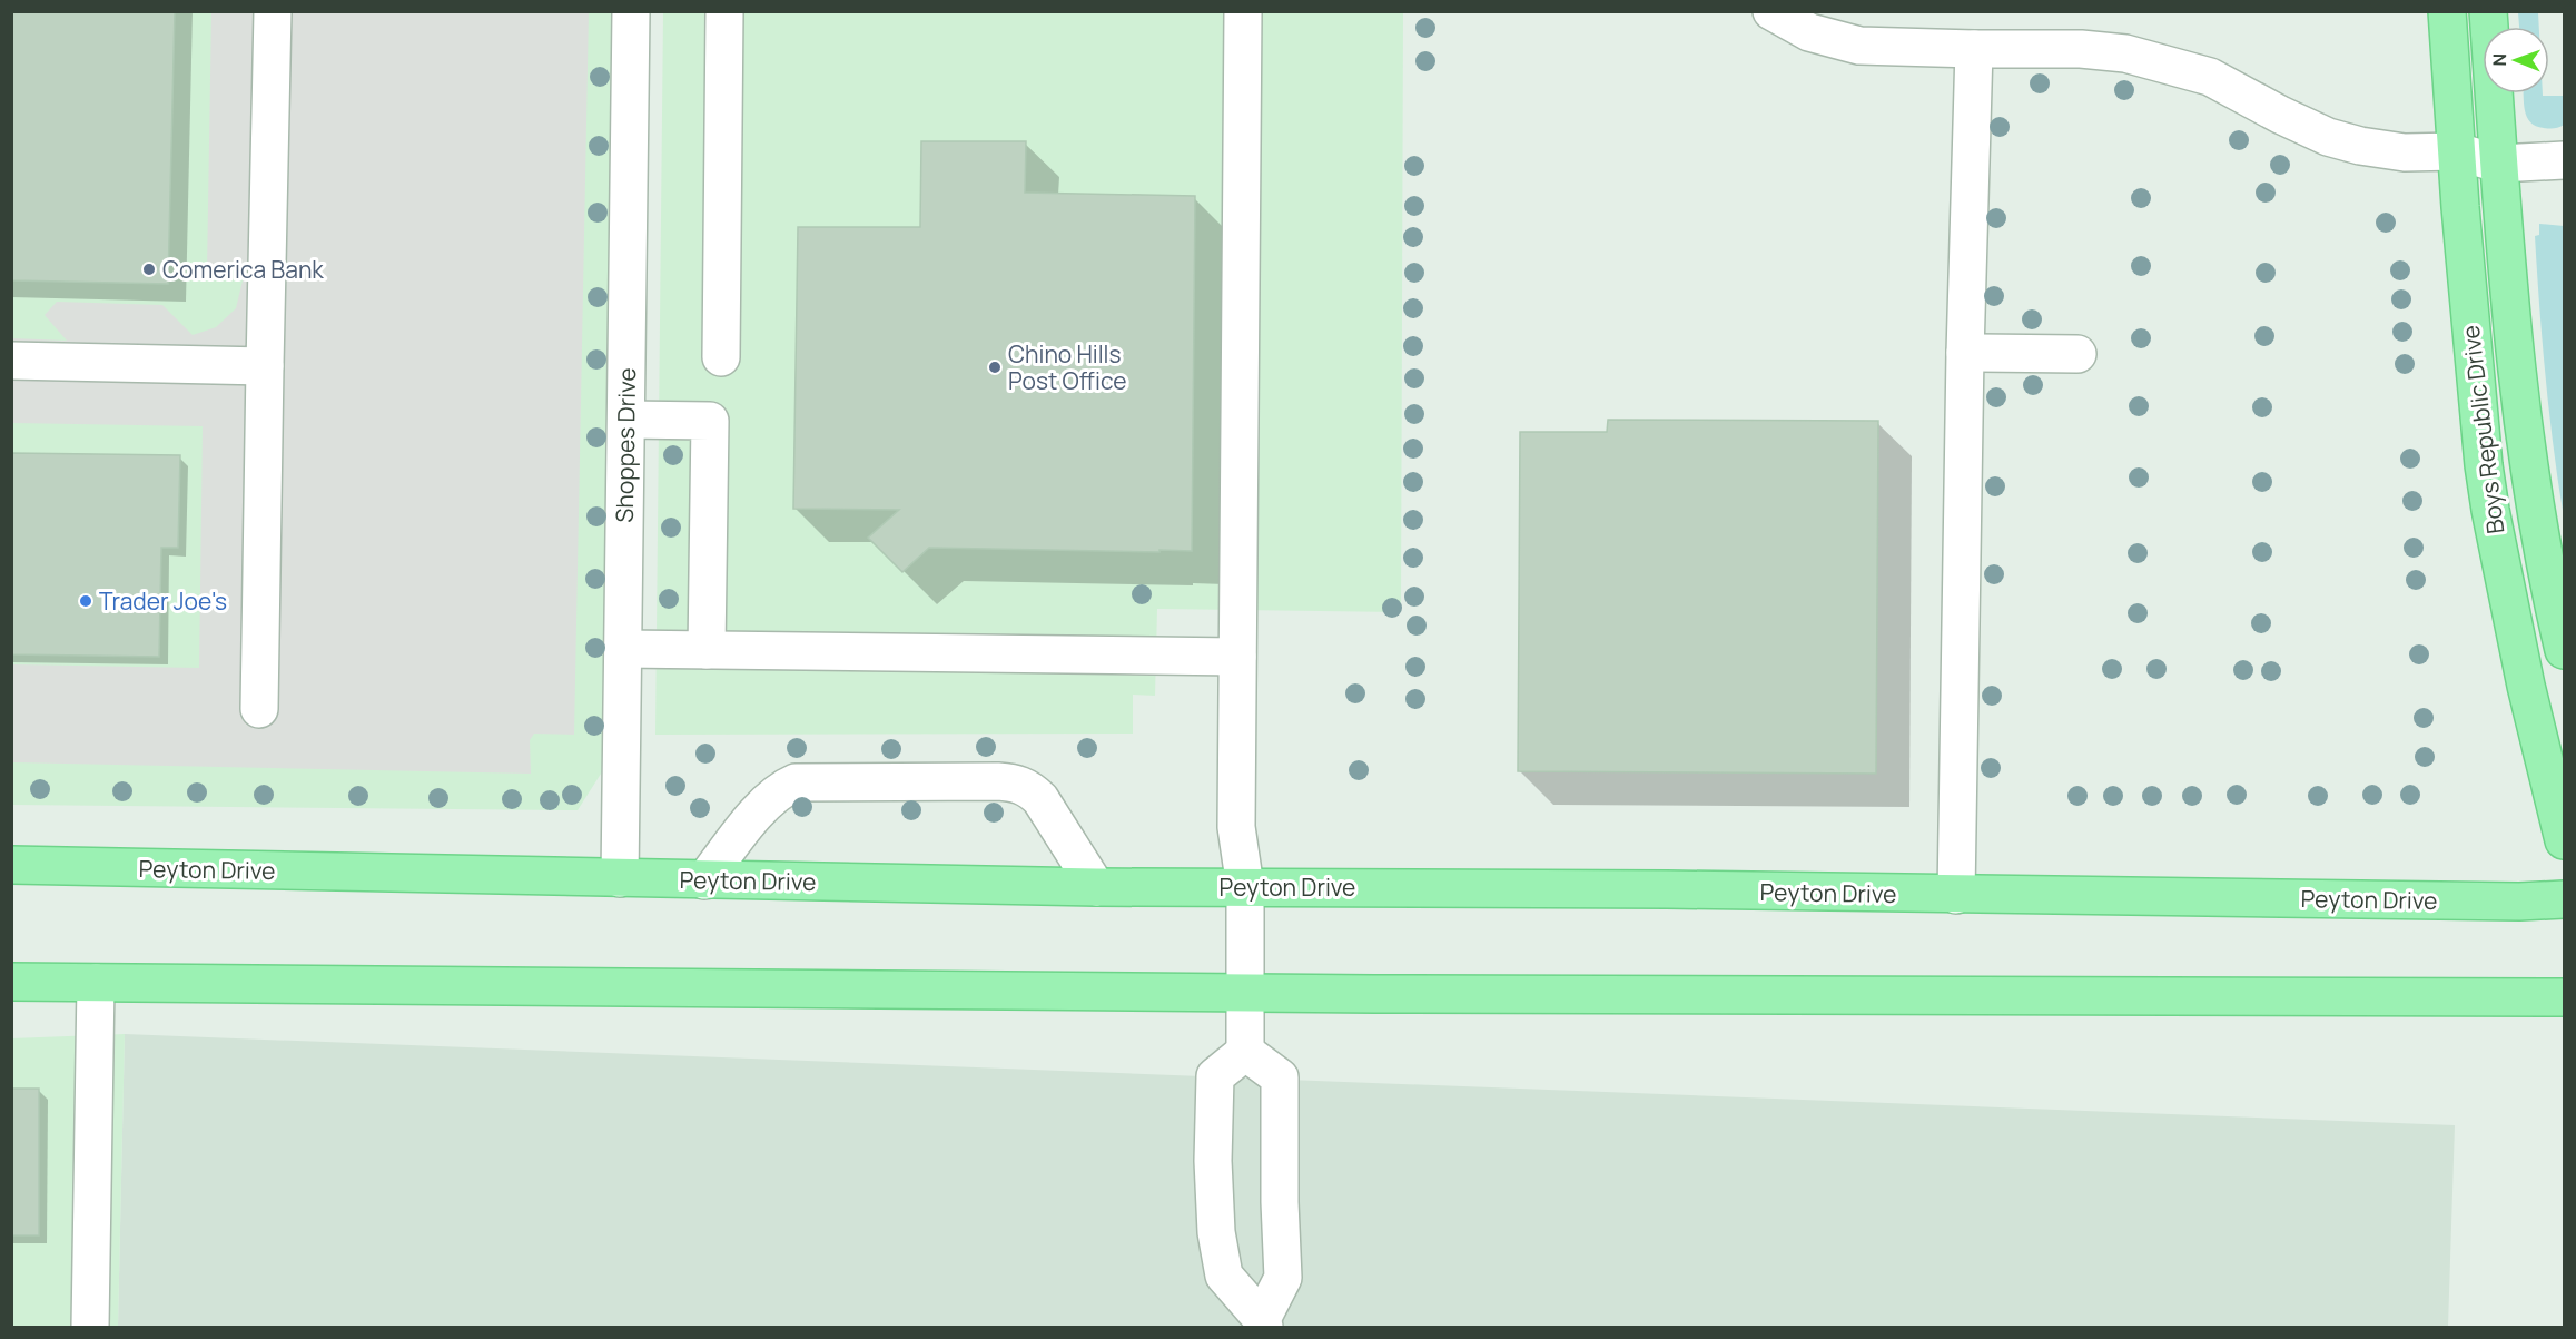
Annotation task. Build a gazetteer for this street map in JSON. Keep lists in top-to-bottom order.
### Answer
{
  "streets": {
    "main road": ["Boys Republic Drive", "Peyton Drive"],
    "street": ["Shoppes Drive"]
  },
  "crossings": [
    ["Shoppes Drive", "Peyton Drive"]
  ],
  "places": ["Comerica Bank", "Chino Hills Post Office", "Trader Joe's"],
  "north": "left"
}
